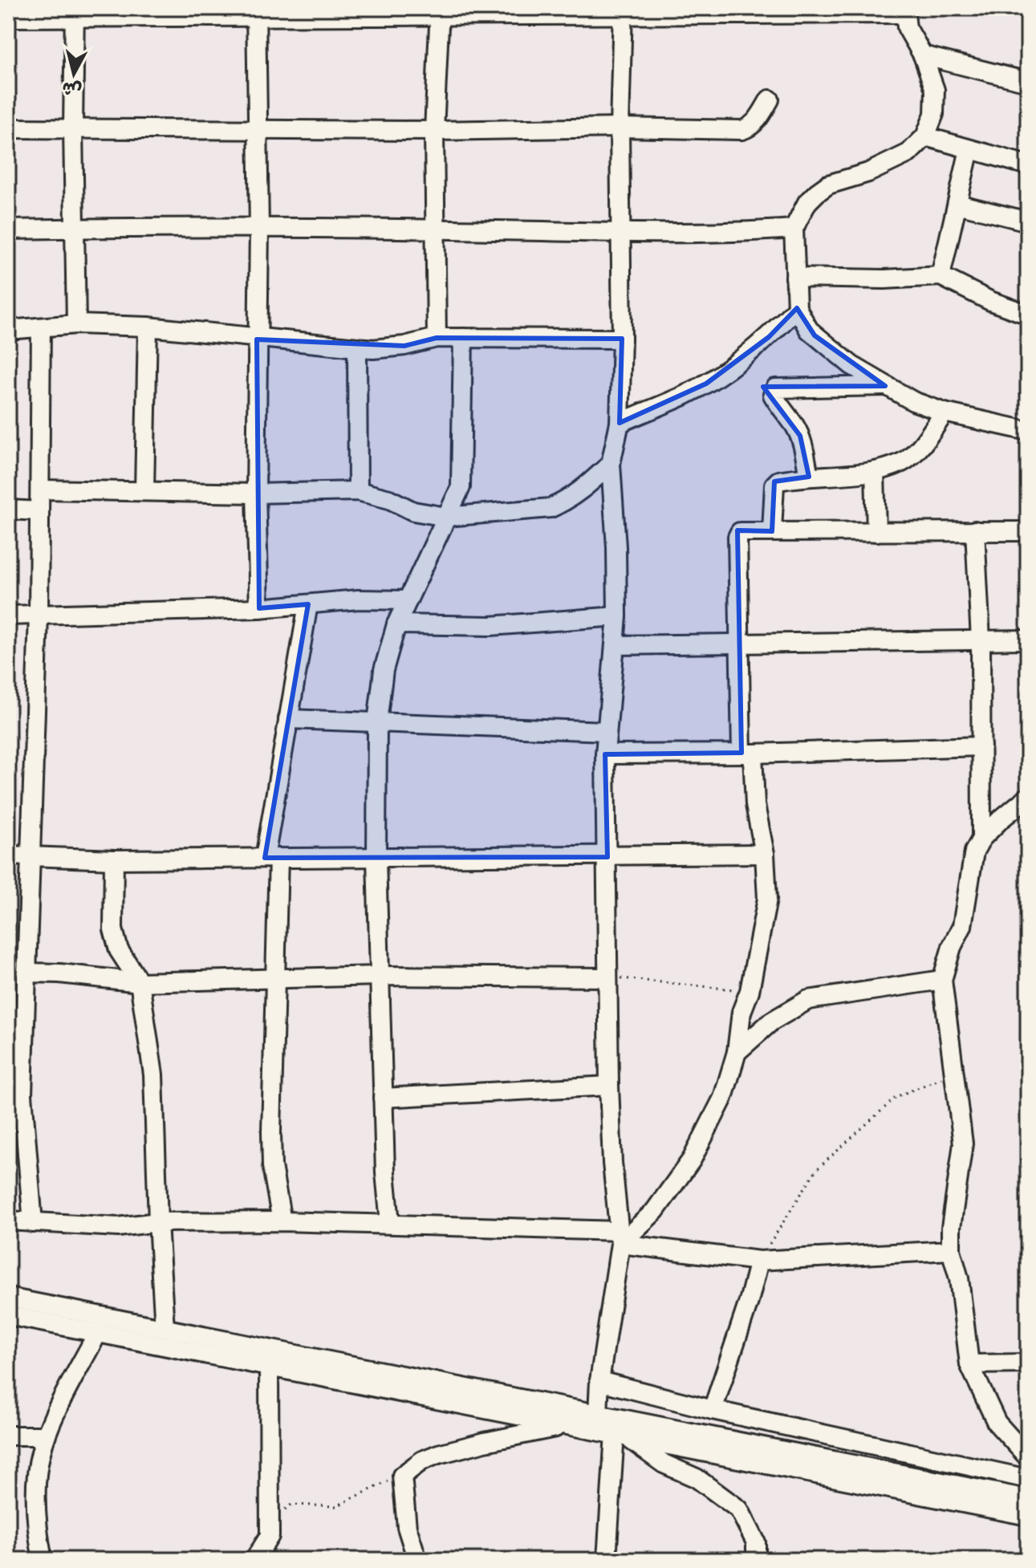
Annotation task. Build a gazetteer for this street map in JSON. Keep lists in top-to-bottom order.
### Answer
{
  "north": "bottom"
}
